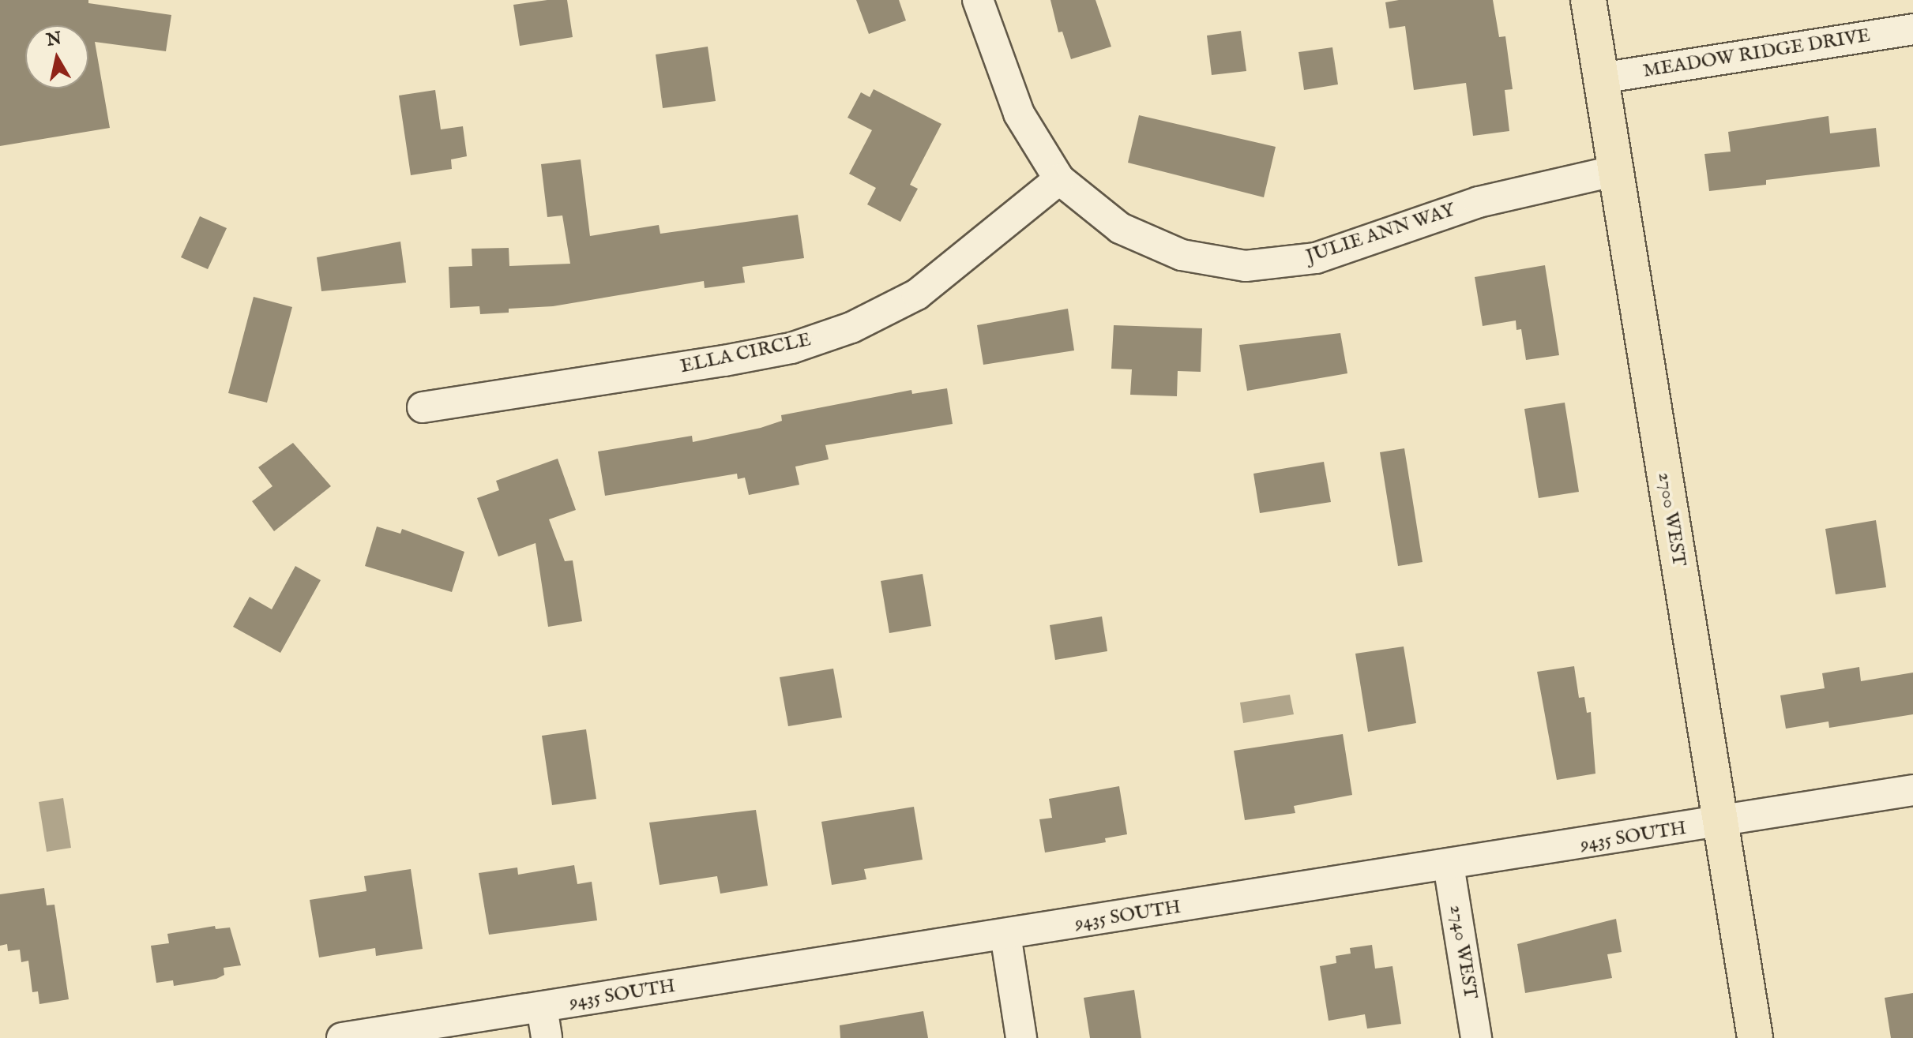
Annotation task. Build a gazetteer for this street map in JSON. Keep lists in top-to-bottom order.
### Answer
{
  "streets": {
    "main road": ["2700 WEST"],
    "street": [
      "MEADOW RIDGE DRIVE",
      "JULIE ANN WAY",
      "ELLA CIRCLE",
      "9435 SOUTH",
      "2740 WEST"
    ]
  },
  "crossings": [
    ["MEADOW RIDGE DRIVE", "2700 WEST"],
    ["JULIE ANN WAY", "ELLA CIRCLE"],
    ["JULIE ANN WAY", "2700 WEST"],
    ["2700 WEST", "9435 SOUTH"],
    ["9435 SOUTH", "2740 WEST"]
  ],
  "north": "top"
}
